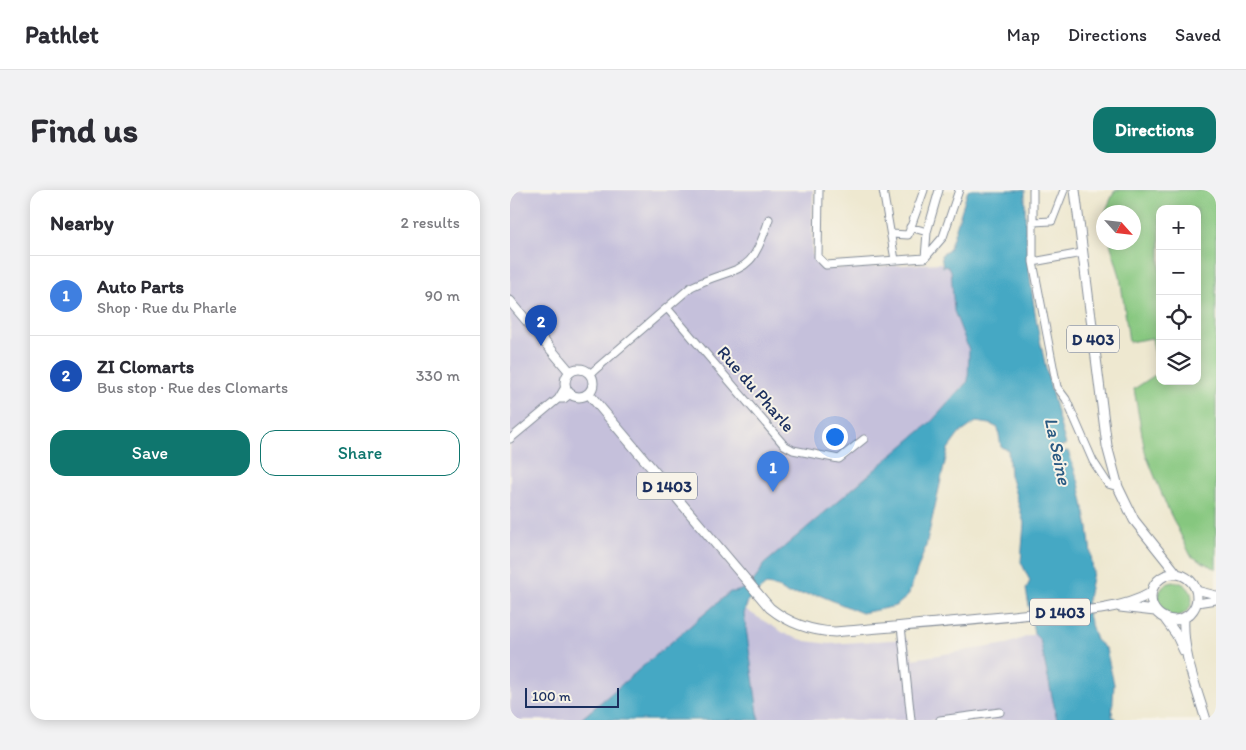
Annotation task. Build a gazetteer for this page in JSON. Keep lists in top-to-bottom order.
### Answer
{
  "streets": {
    "main road": ["D 403", "D 1403"],
    "street": ["Rue du Pharle"]
  },
  "crossings": [
    ["D 403", "D 1403"]
  ],
  "water": ["La Seine"],
  "scale_bar": "100 m",
  "north": "bottom right",
  "page": {
    "header": "Pathlet",
    "nav": ["Map", "Directions", "Saved"],
    "buttons": [
      "Directions",
      ["Save", "Share"]
    ],
    "title": "Find us",
    "heading": ["Nearby", "2 results"],
    "map_buttons": ["+", "−"],
    "list": [
      {
        "mark": "1",
        "name": "Auto Parts",
        "note": "Shop · Rue du Pharle",
        "value": "90 m"
      },
      {
        "mark": "2",
        "name": "ZI Clomarts",
        "note": "Bus stop · Rue des Clomarts",
        "value": "330 m"
      }
    ],
    "pins": ["2", "1"],
    "scale": "100 m"
  }
}
